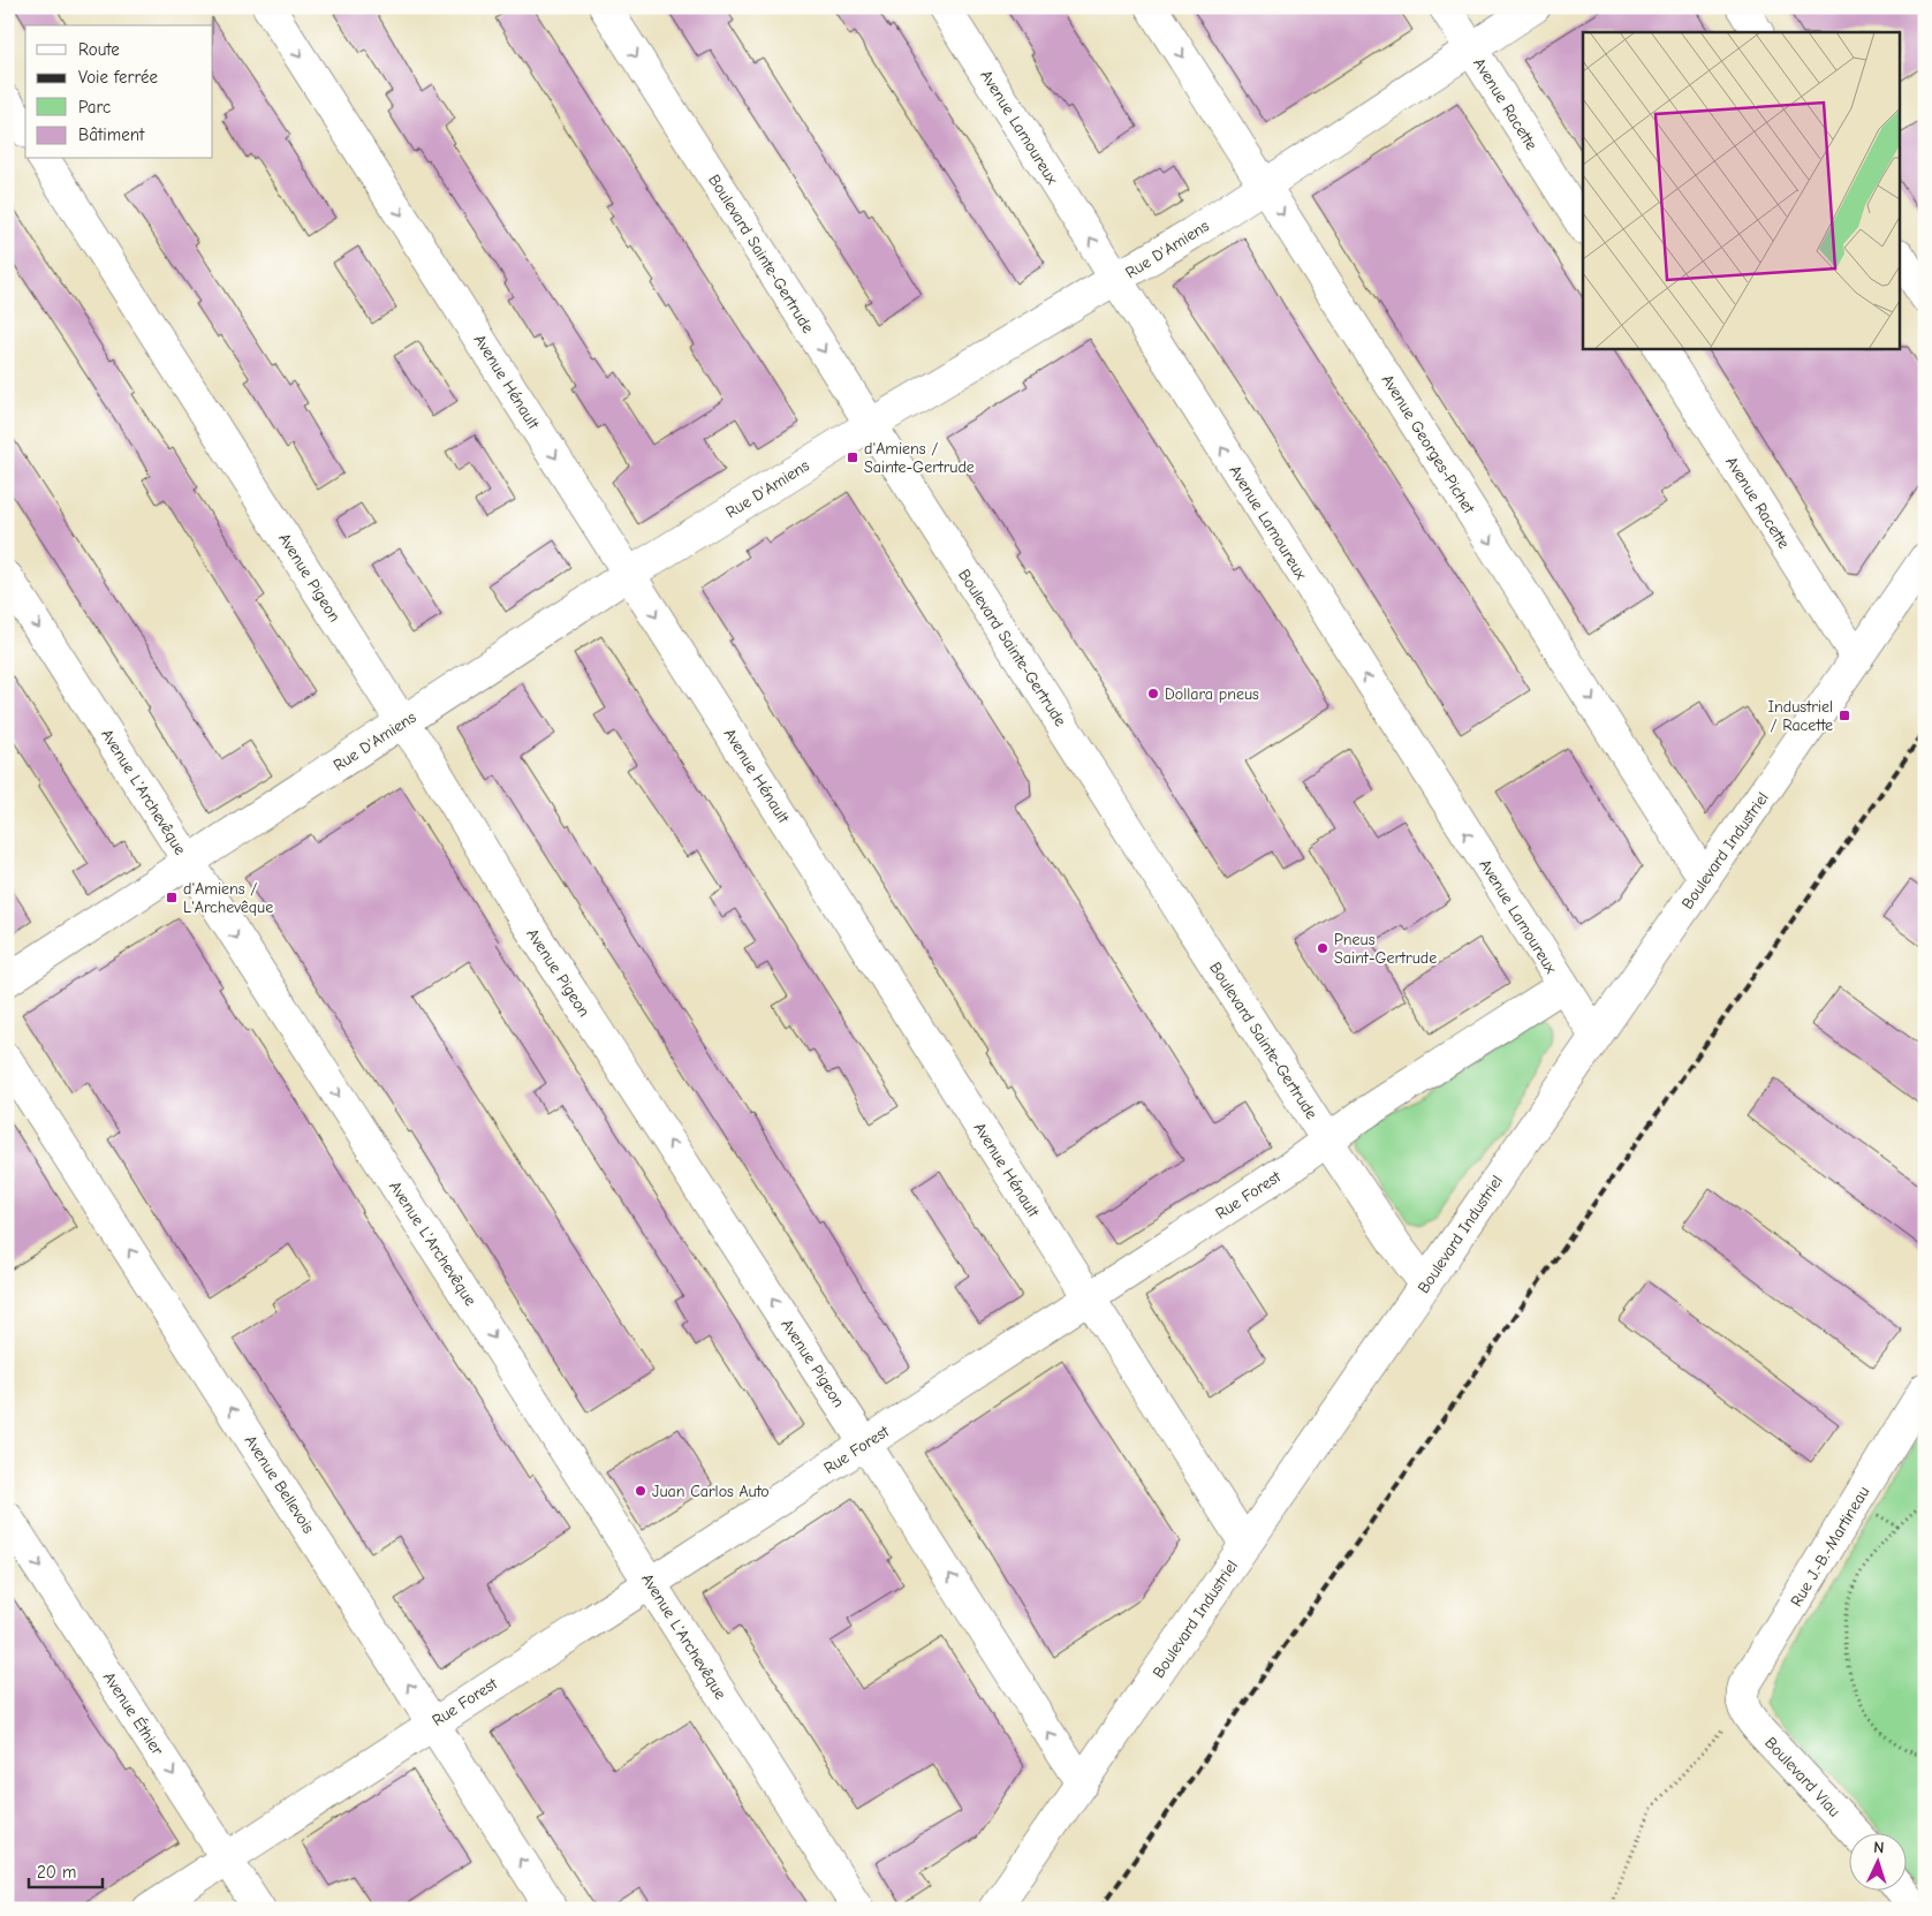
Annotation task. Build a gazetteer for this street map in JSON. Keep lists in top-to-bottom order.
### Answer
{
  "streets": {
    "street": [
      "Avenue Racette",
      "Avenue Lamoureux",
      "Rue D'Amiens",
      "Boulevard Sainte-Gertrude",
      "Avenue Hénault",
      "Avenue Georges-Pichet",
      "Avenue Pigeon",
      "Avenue L'Archevêque",
      "Boulevard Industriel",
      "Rue Forest",
      "Avenue Bellevois",
      "Rue J.-B.-Martineau",
      "Avenue Éthier",
      "Boulevard Viau"
    ]
  },
  "crossings": [
    ["Avenue Racette", "Rue D'Amiens"],
    ["Avenue Racette", "Boulevard Industriel"],
    ["Avenue Lamoureux", "Rue D'Amiens"],
    ["Avenue Lamoureux", "Boulevard Industriel"],
    ["Avenue Lamoureux", "Rue Forest"],
    ["Rue D'Amiens", "Boulevard Sainte-Gertrude"],
    ["Rue D'Amiens", "Avenue Hénault"],
    ["Rue D'Amiens", "Avenue Georges-Pichet"],
    ["Rue D'Amiens", "Avenue Pigeon"],
    ["Rue D'Amiens", "Avenue L'Archevêque"],
    ["Boulevard Sainte-Gertrude", "Boulevard Industriel"],
    ["Boulevard Sainte-Gertrude", "Rue Forest"],
    ["Avenue Hénault", "Boulevard Industriel"],
    ["Avenue Hénault", "Rue Forest"],
    ["Avenue Georges-Pichet", "Boulevard Industriel"],
    ["Avenue Pigeon", "Boulevard Industriel"],
    ["Avenue Pigeon", "Rue Forest"],
    ["Avenue L'Archevêque", "Rue Forest"],
    ["Rue Forest", "Avenue Bellevois"],
    ["Rue Forest", "Avenue Éthier"],
    ["Rue J.-B.-Martineau", "Boulevard Viau"]
  ],
  "one_way": [
    "Avenue Lamoureux",
    "Avenue Hénault",
    "Avenue Georges-Pichet",
    "Avenue Pigeon",
    "Avenue L'Archevêque",
    "Avenue Bellevois",
    "Avenue Éthier"
  ],
  "places": {
    "transit": ["d'Amiens / Sainte-Gertrude", "Industriel / Racette", "d'Amiens / L'Archevêque"],
    "other": ["Dollara pneus", "Pneus Saint-Gertrude", "Juan Carlos Auto"]
  },
  "legend": [
    "Route",
    "Voie ferrée",
    "Parc",
    "Bâtiment"
  ],
  "scale_bar": "20 m",
  "north": "top"
}
